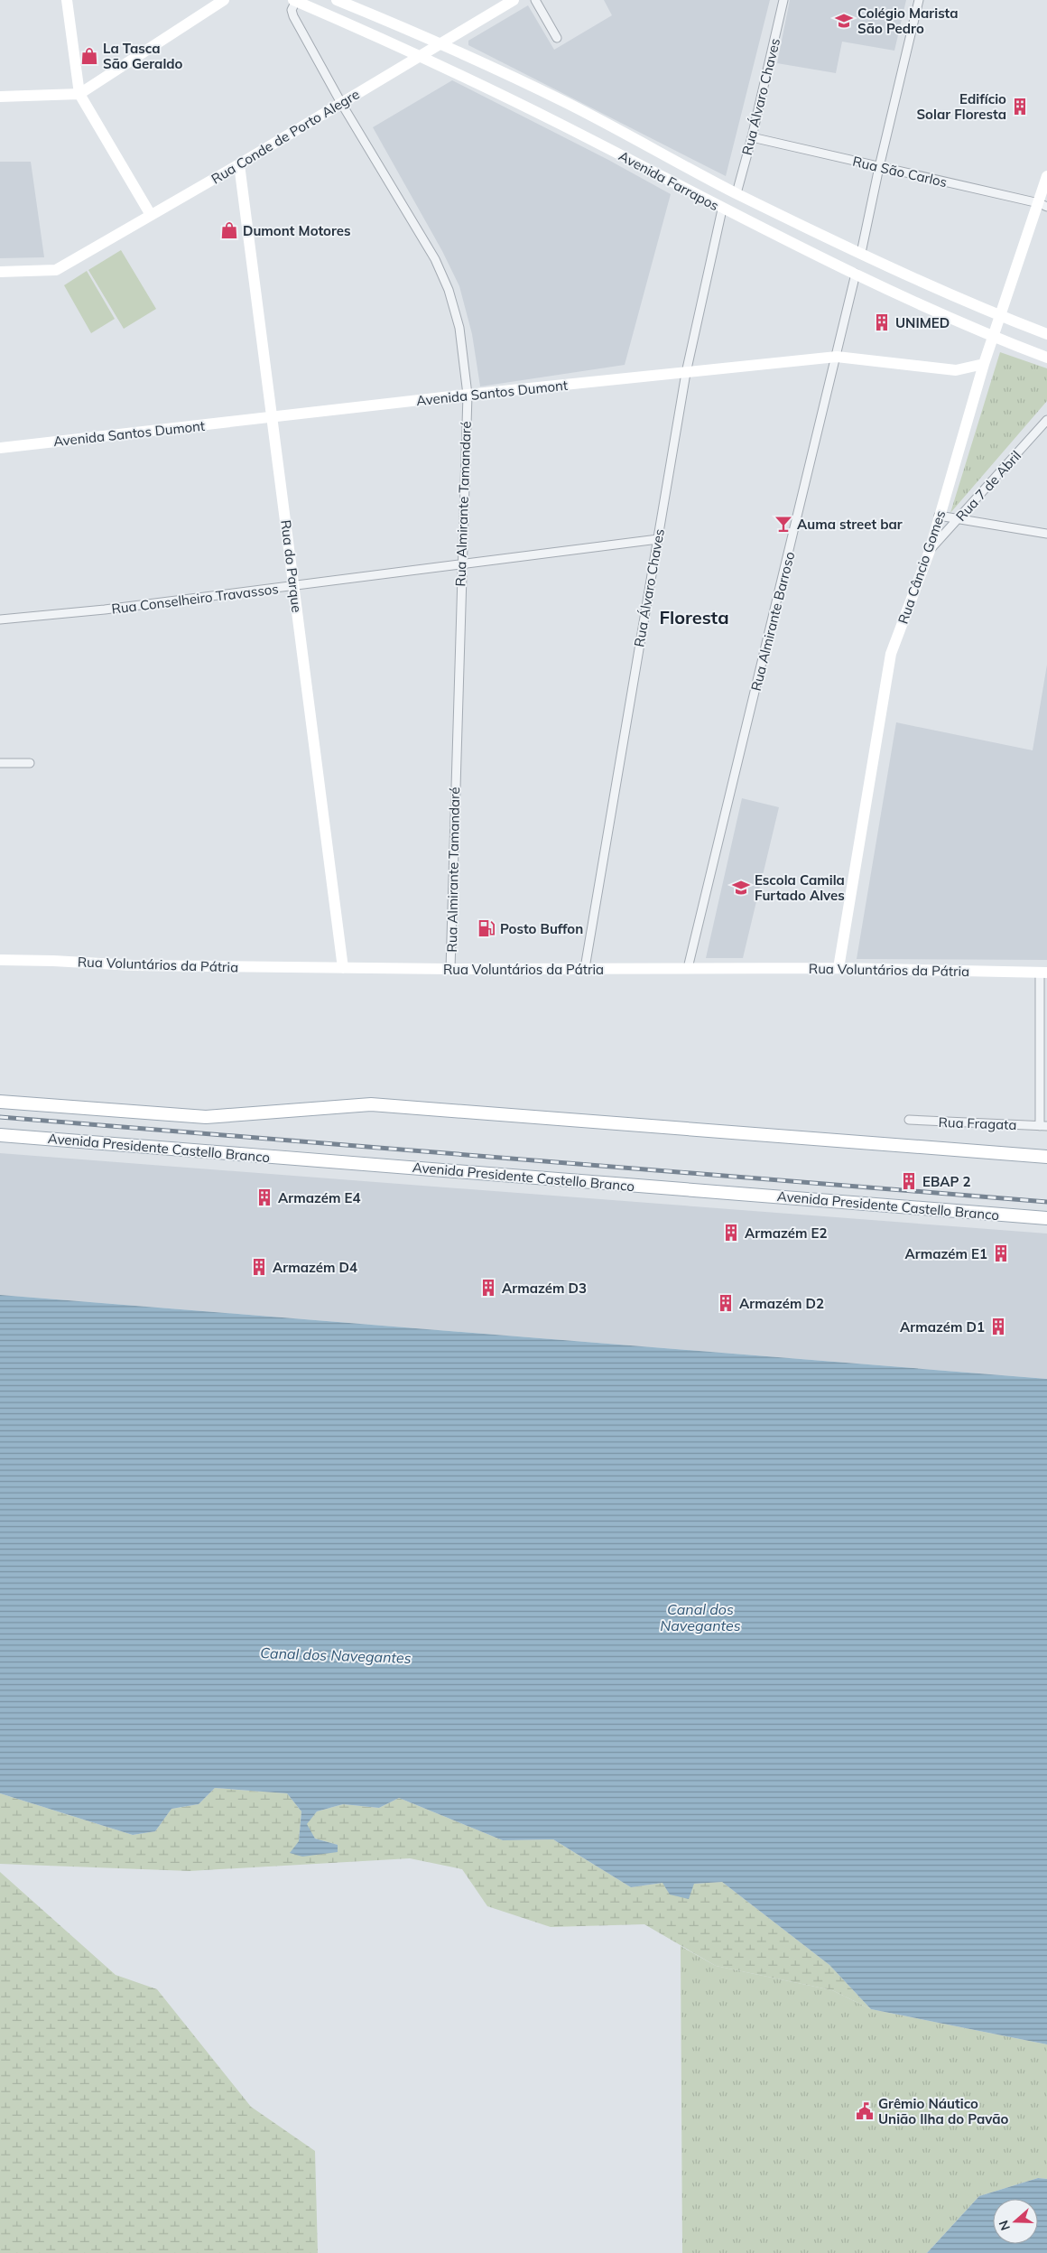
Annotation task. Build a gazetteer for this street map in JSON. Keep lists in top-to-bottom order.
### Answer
{
  "streets": {
    "main road": ["Avenida Presidente Castello Branco"],
    "street": [
      "Rua Álvaro Chaves",
      "Rua Conde de Porto Alegre",
      "Rua São Carlos",
      "Avenida Farrapos",
      "Avenida Santos Dumont",
      "Rua 7 de Abril",
      "Rua Almirante Tamandaré",
      "Rua do Parque",
      "Rua Câncio Gomes",
      "Rua Conselheiro Travassos",
      "Rua Almirante Barroso",
      "Rua Voluntários da Pátria",
      "Rua Fragata"
    ]
  },
  "crossings": [
    ["Rua Álvaro Chaves", "Rua São Carlos"],
    ["Rua Álvaro Chaves", "Avenida Farrapos"],
    ["Rua Álvaro Chaves", "Avenida Santos Dumont"],
    ["Rua Álvaro Chaves", "Rua Conselheiro Travassos"],
    ["Rua Álvaro Chaves", "Rua Voluntários da Pátria"],
    ["Rua Conde de Porto Alegre", "Avenida Farrapos"],
    ["Rua Conde de Porto Alegre", "Rua Almirante Tamandaré"],
    ["Rua Conde de Porto Alegre", "Rua do Parque"],
    ["Rua São Carlos", "Rua Câncio Gomes"],
    ["Avenida Farrapos", "Rua Almirante Tamandaré"],
    ["Avenida Farrapos", "Rua Câncio Gomes"],
    ["Avenida Farrapos", "Rua Almirante Barroso"],
    ["Avenida Santos Dumont", "Rua Almirante Tamandaré"],
    ["Avenida Santos Dumont", "Rua do Parque"],
    ["Avenida Santos Dumont", "Rua Câncio Gomes"],
    ["Avenida Santos Dumont", "Rua Almirante Barroso"],
    ["Rua 7 de Abril", "Rua Câncio Gomes"],
    ["Rua Almirante Tamandaré", "Rua Conselheiro Travassos"],
    ["Rua Almirante Tamandaré", "Rua Voluntários da Pátria"],
    ["Rua do Parque", "Rua Conselheiro Travassos"],
    ["Rua do Parque", "Rua Voluntários da Pátria"],
    ["Rua Câncio Gomes", "Rua Voluntários da Pátria"],
    ["Rua Almirante Barroso", "Rua Voluntários da Pátria"]
  ],
  "districts": ["Floresta"],
  "water": ["Canal dos Navegantes"],
  "places": {
    "school or university": ["Colégio Marista São Pedro", "Escola Camila Furtado Alves"],
    "shop": ["La Tasca São Geraldo", "Dumont Motores"],
    "building": [
      "Edifício Solar Floresta",
      "UNIMED",
      "EBAP 2",
      "Armazém E4",
      "Armazém E2",
      "Armazém E1",
      "Armazém D4",
      "Armazém D3",
      "Armazém D2",
      "Armazém D1"
    ],
    "bar": ["Auma street bar"],
    "fuel station": ["Posto Buffon"],
    "public building": ["Grêmio Náutico União Ilha do Pavão"]
  },
  "north": "left"
}
